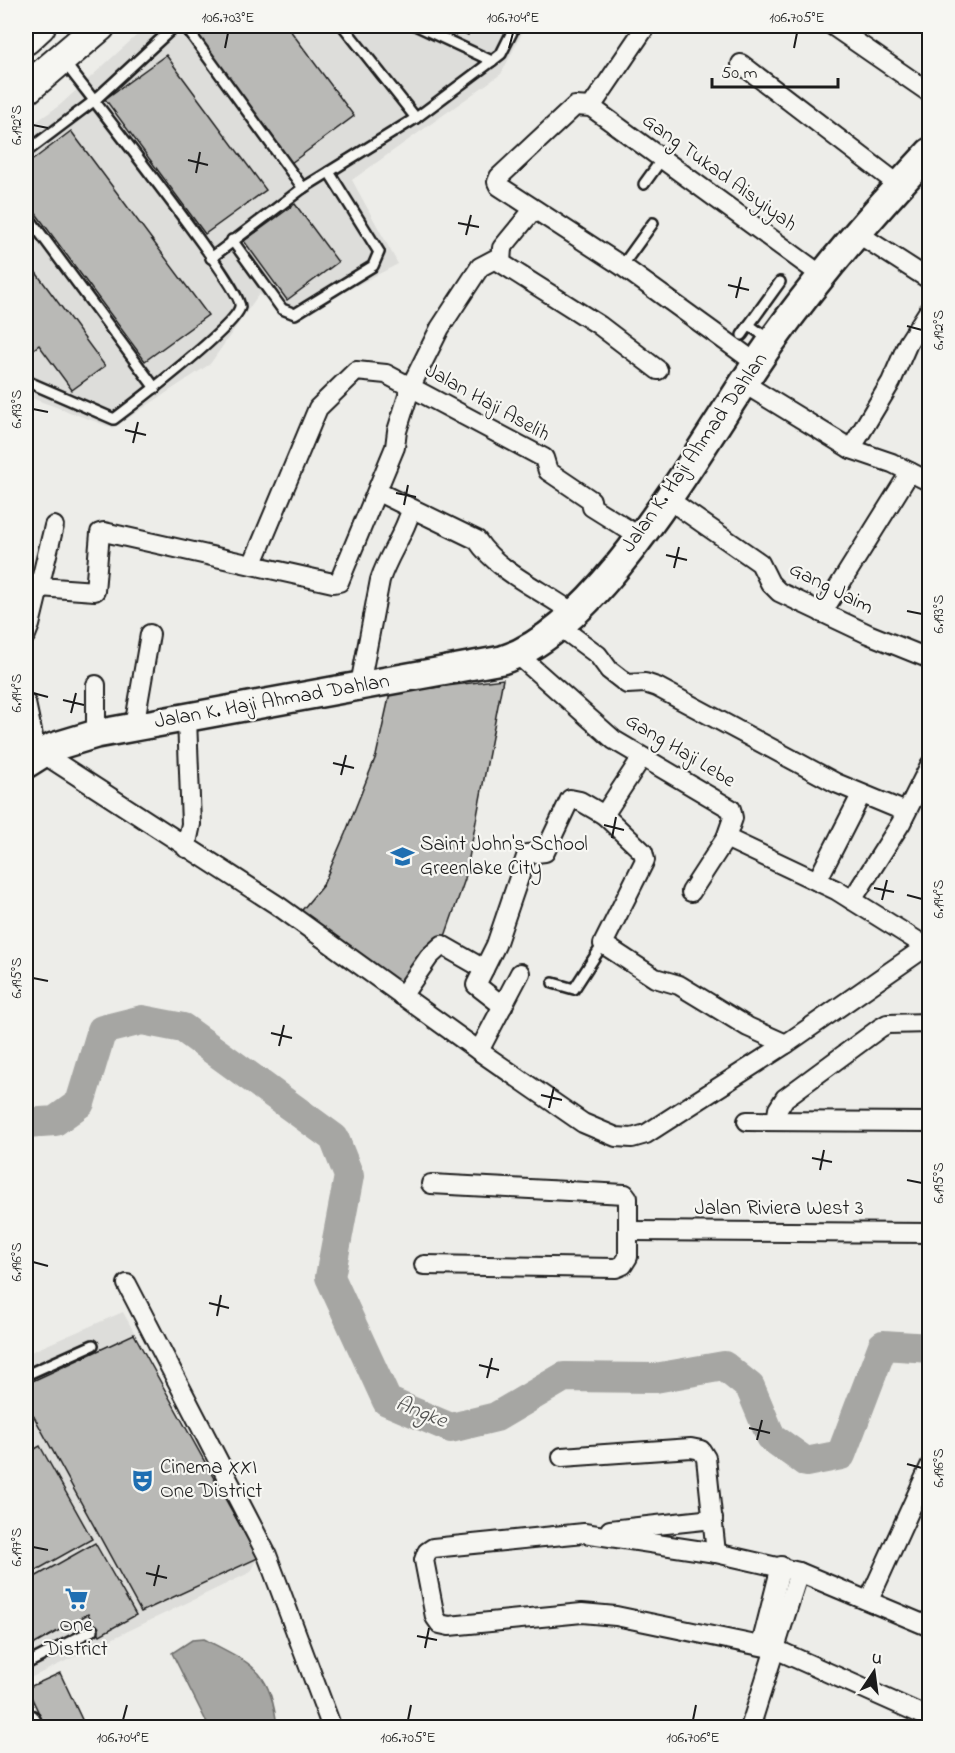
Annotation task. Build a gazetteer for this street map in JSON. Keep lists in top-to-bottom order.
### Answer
{
  "streets": {
    "main road": ["Jalan K. Haji Ahmad Dahlan"],
    "street": [
      "Gang Tukad Aisyiyah",
      "Jalan Haji Aselih",
      "Gang Jaim",
      "Gang Haji Lebe",
      "Jalan Riviera West 3"
    ]
  },
  "crossings": [
    ["Gang Tukad Aisyiyah", "Jalan K. Haji Ahmad Dahlan"],
    ["Jalan Haji Aselih", "Jalan K. Haji Ahmad Dahlan"],
    ["Jalan K. Haji Ahmad Dahlan", "Gang Jaim"],
    ["Jalan K. Haji Ahmad Dahlan", "Gang Haji Lebe"]
  ],
  "water": ["Angke"],
  "places": {
    "school or university": ["Saint John's School Greenlake City"],
    "theatre": ["Cinema XXI One District"],
    "supermarket": ["One District"]
  },
  "scale_bar": "50 m",
  "north": "top",
  "coordinates": [
    "106.703°E",
    "106.704°E",
    "106.705°E",
    "6.192°S",
    "6.193°S",
    "6.194°S",
    "6.195°S",
    "6.196°S",
    "6.197°S",
    "106.706°E"
  ]
}
